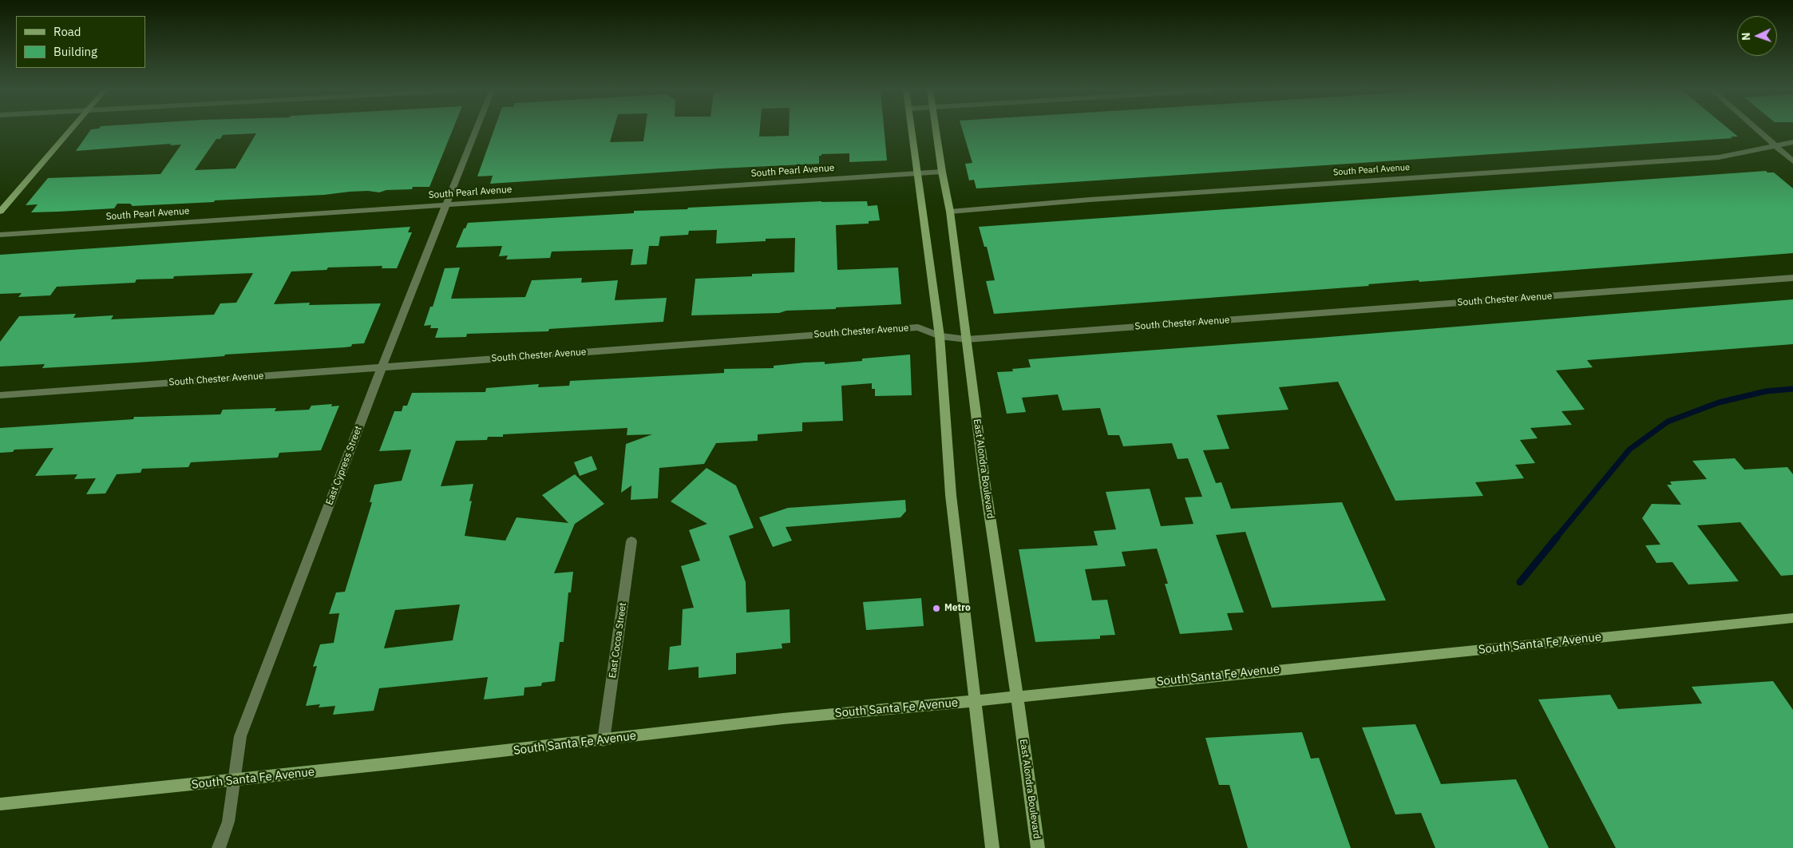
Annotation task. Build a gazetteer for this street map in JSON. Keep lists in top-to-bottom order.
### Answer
{
  "streets": {
    "main road": ["East Alondra Boulevard", "South Santa Fe Avenue"],
    "street": [
      "South Pearl Avenue",
      "South Chester Avenue",
      "East Cypress Street",
      "East Cocoa Street"
    ]
  },
  "crossings": [
    ["South Pearl Avenue", "East Cypress Street"],
    ["South Pearl Avenue", "East Alondra Boulevard"],
    ["South Chester Avenue", "East Cypress Street"],
    ["South Chester Avenue", "East Alondra Boulevard"],
    ["East Cypress Street", "South Santa Fe Avenue"],
    ["East Alondra Boulevard", "South Santa Fe Avenue"],
    ["East Cocoa Street", "South Santa Fe Avenue"]
  ],
  "places": ["Metro"],
  "legend": ["Road", "Building"],
  "north": "left"
}
